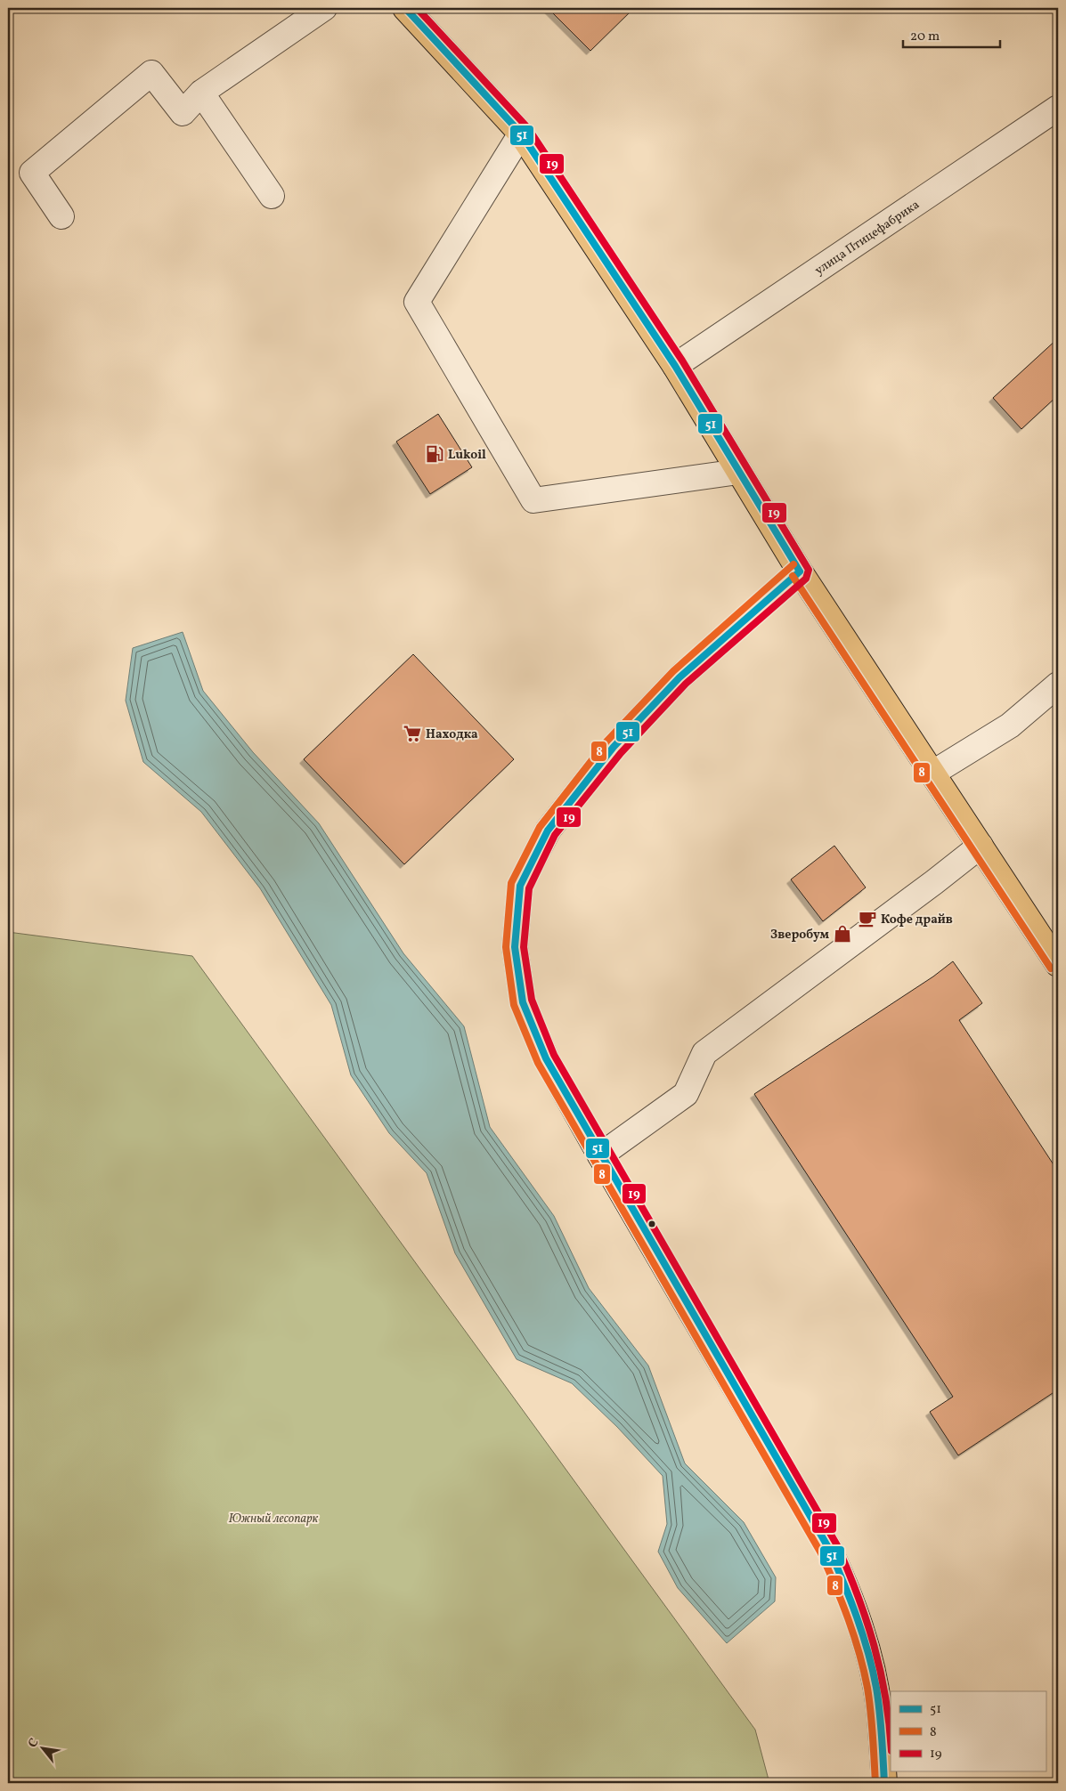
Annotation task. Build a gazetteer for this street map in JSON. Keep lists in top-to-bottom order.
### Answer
{
  "streets": {
    "street": ["улица Птицефабрика"]
  },
  "parks": ["Южный лесопарк"],
  "places": {
    "fuel station": ["Lukoil"],
    "supermarket": ["Находка"],
    "cafe": ["Кофе драйв"],
    "shop": ["Зверобум"]
  },
  "lines": ["transit line 51", "transit line 19", "transit line 8"],
  "legend": ["51", "8", "19"],
  "scale_bar": "20 m",
  "north": "top left"
}
